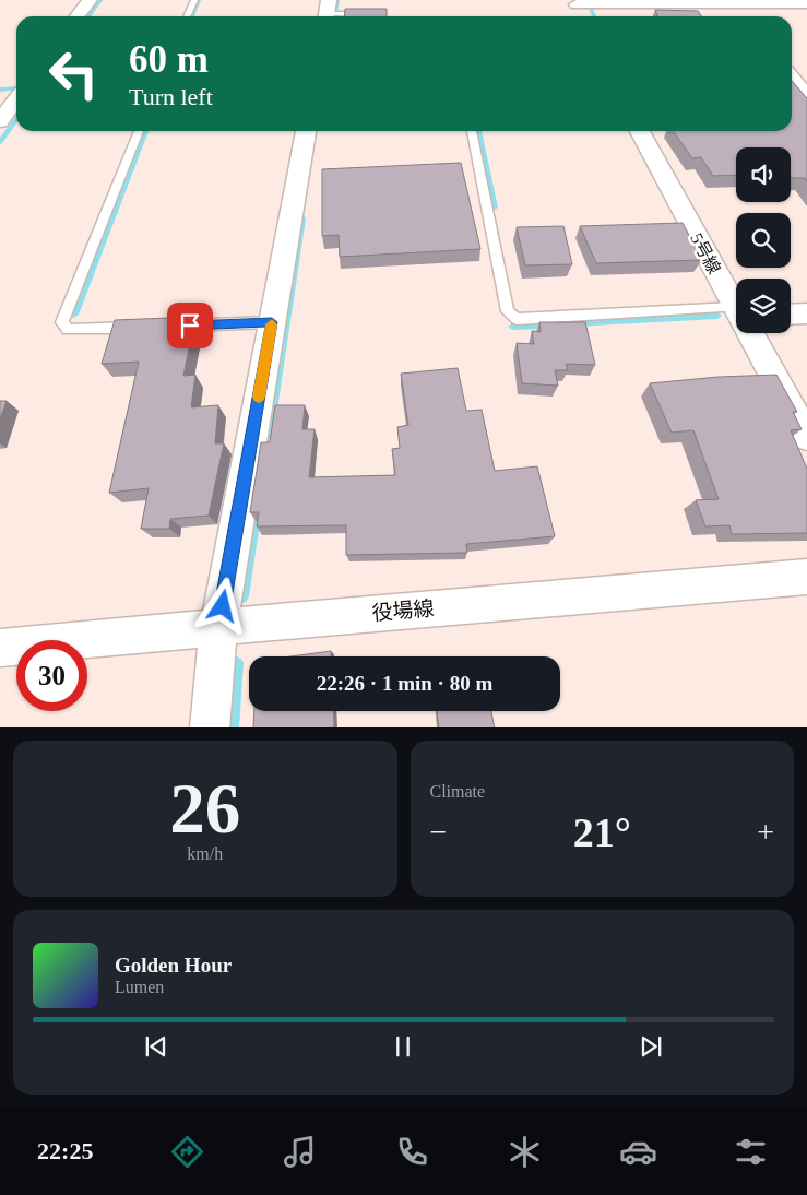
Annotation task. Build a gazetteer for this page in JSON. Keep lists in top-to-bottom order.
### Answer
{
  "streets": {
    "street": ["5号線", "役場線"]
  },
  "page": {
    "turn": ["60 m", "Turn left"],
    "limit": "30",
    "trip": "22:26 · 1 min · 80 m",
    "tile": [
      ["26", "km/h"],
      "Climate"
    ],
    "heat": ["−", "21°", "+"],
    "song": ["Golden Hour", "Lumen"],
    "tabs": "22:25"
  }
}
